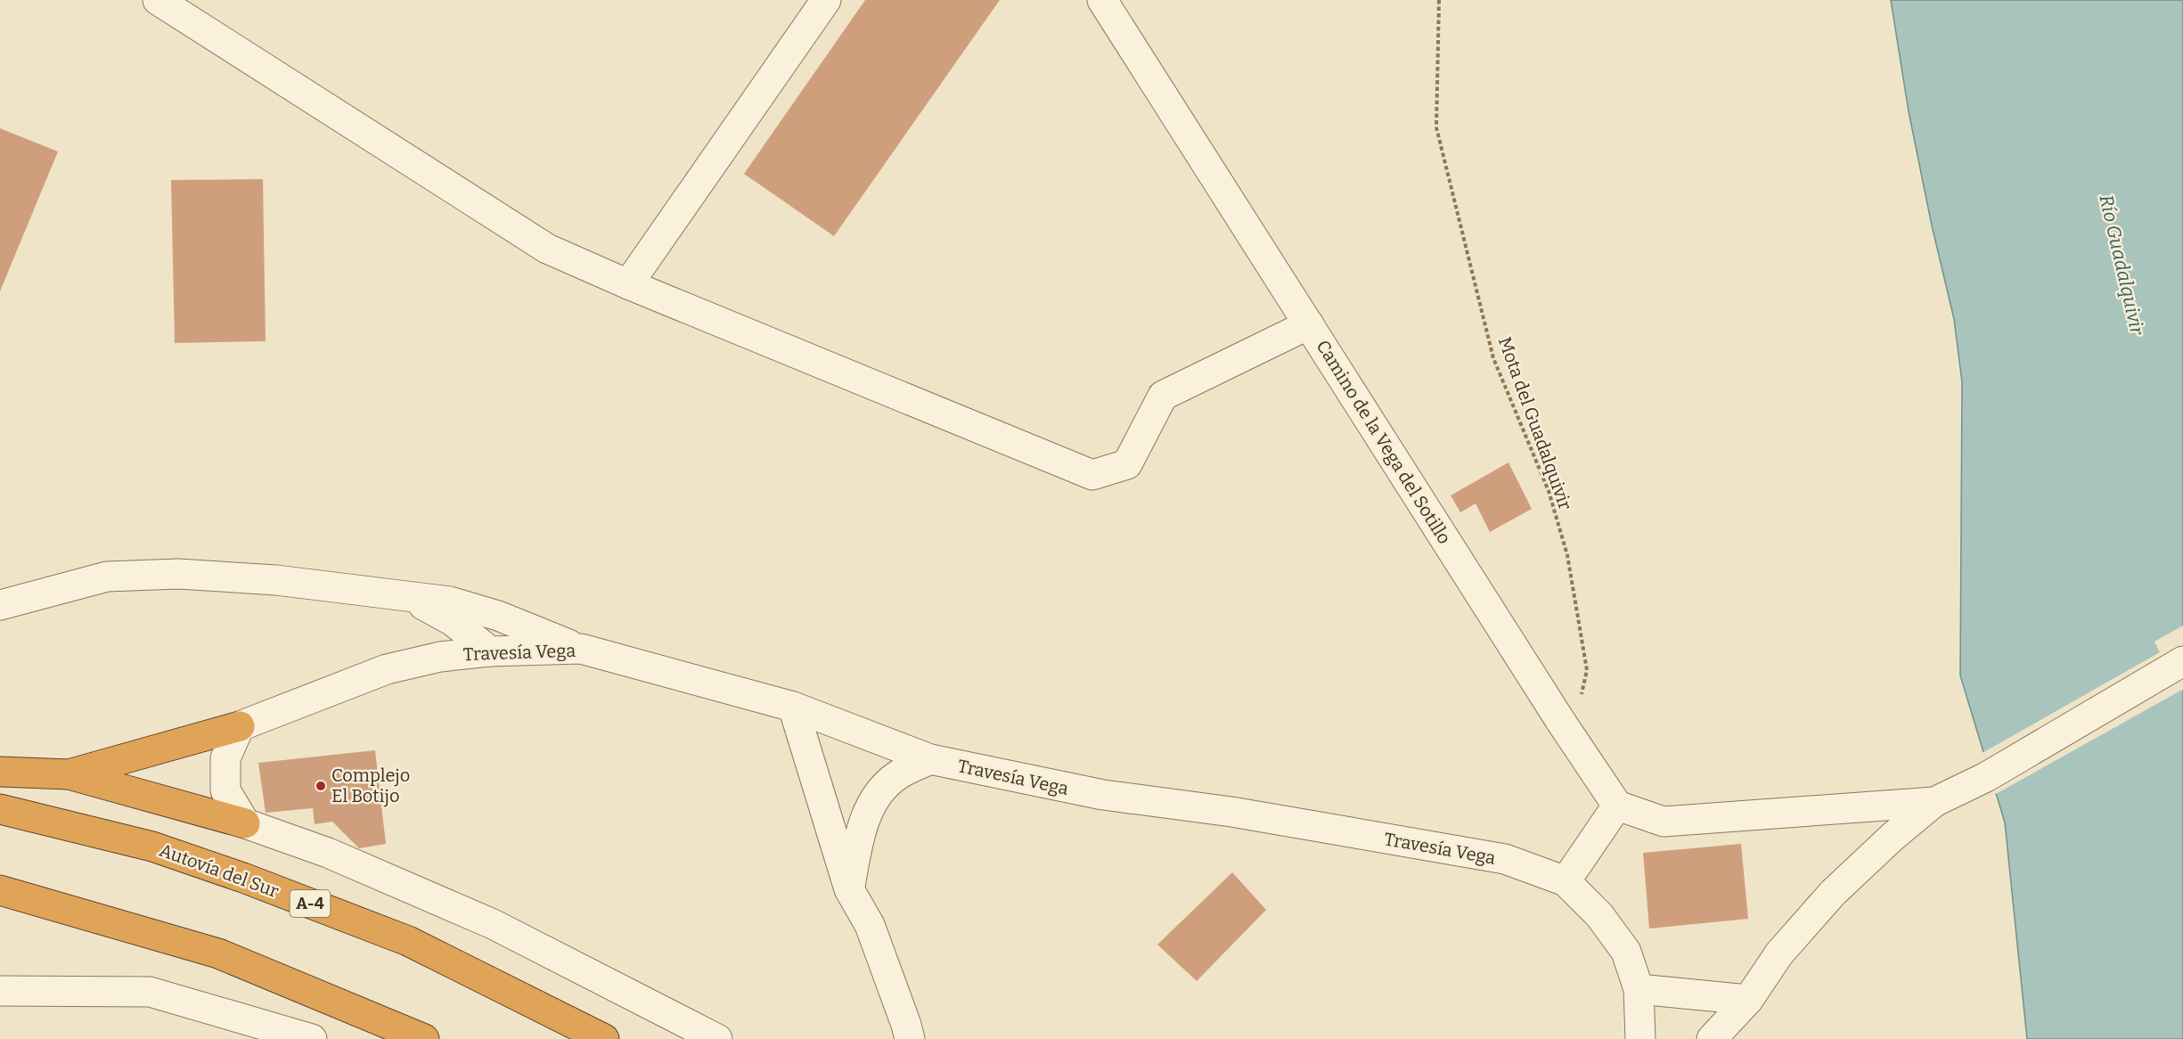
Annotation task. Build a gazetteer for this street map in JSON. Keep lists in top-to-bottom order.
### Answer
{
  "streets": {
    "highway": ["Autovía del Sur", "A-4"],
    "street": ["Camino de la Vega del Sotillo", "Travesía Vega"],
    "path": ["Mota del Guadalquivir"]
  },
  "crossings": [
    ["Mota del Guadalquivir", "Camino de la Vega del Sotillo"]
  ],
  "water": ["Río Guadalquivir"],
  "places": ["Complejo El Botijo"]
}
